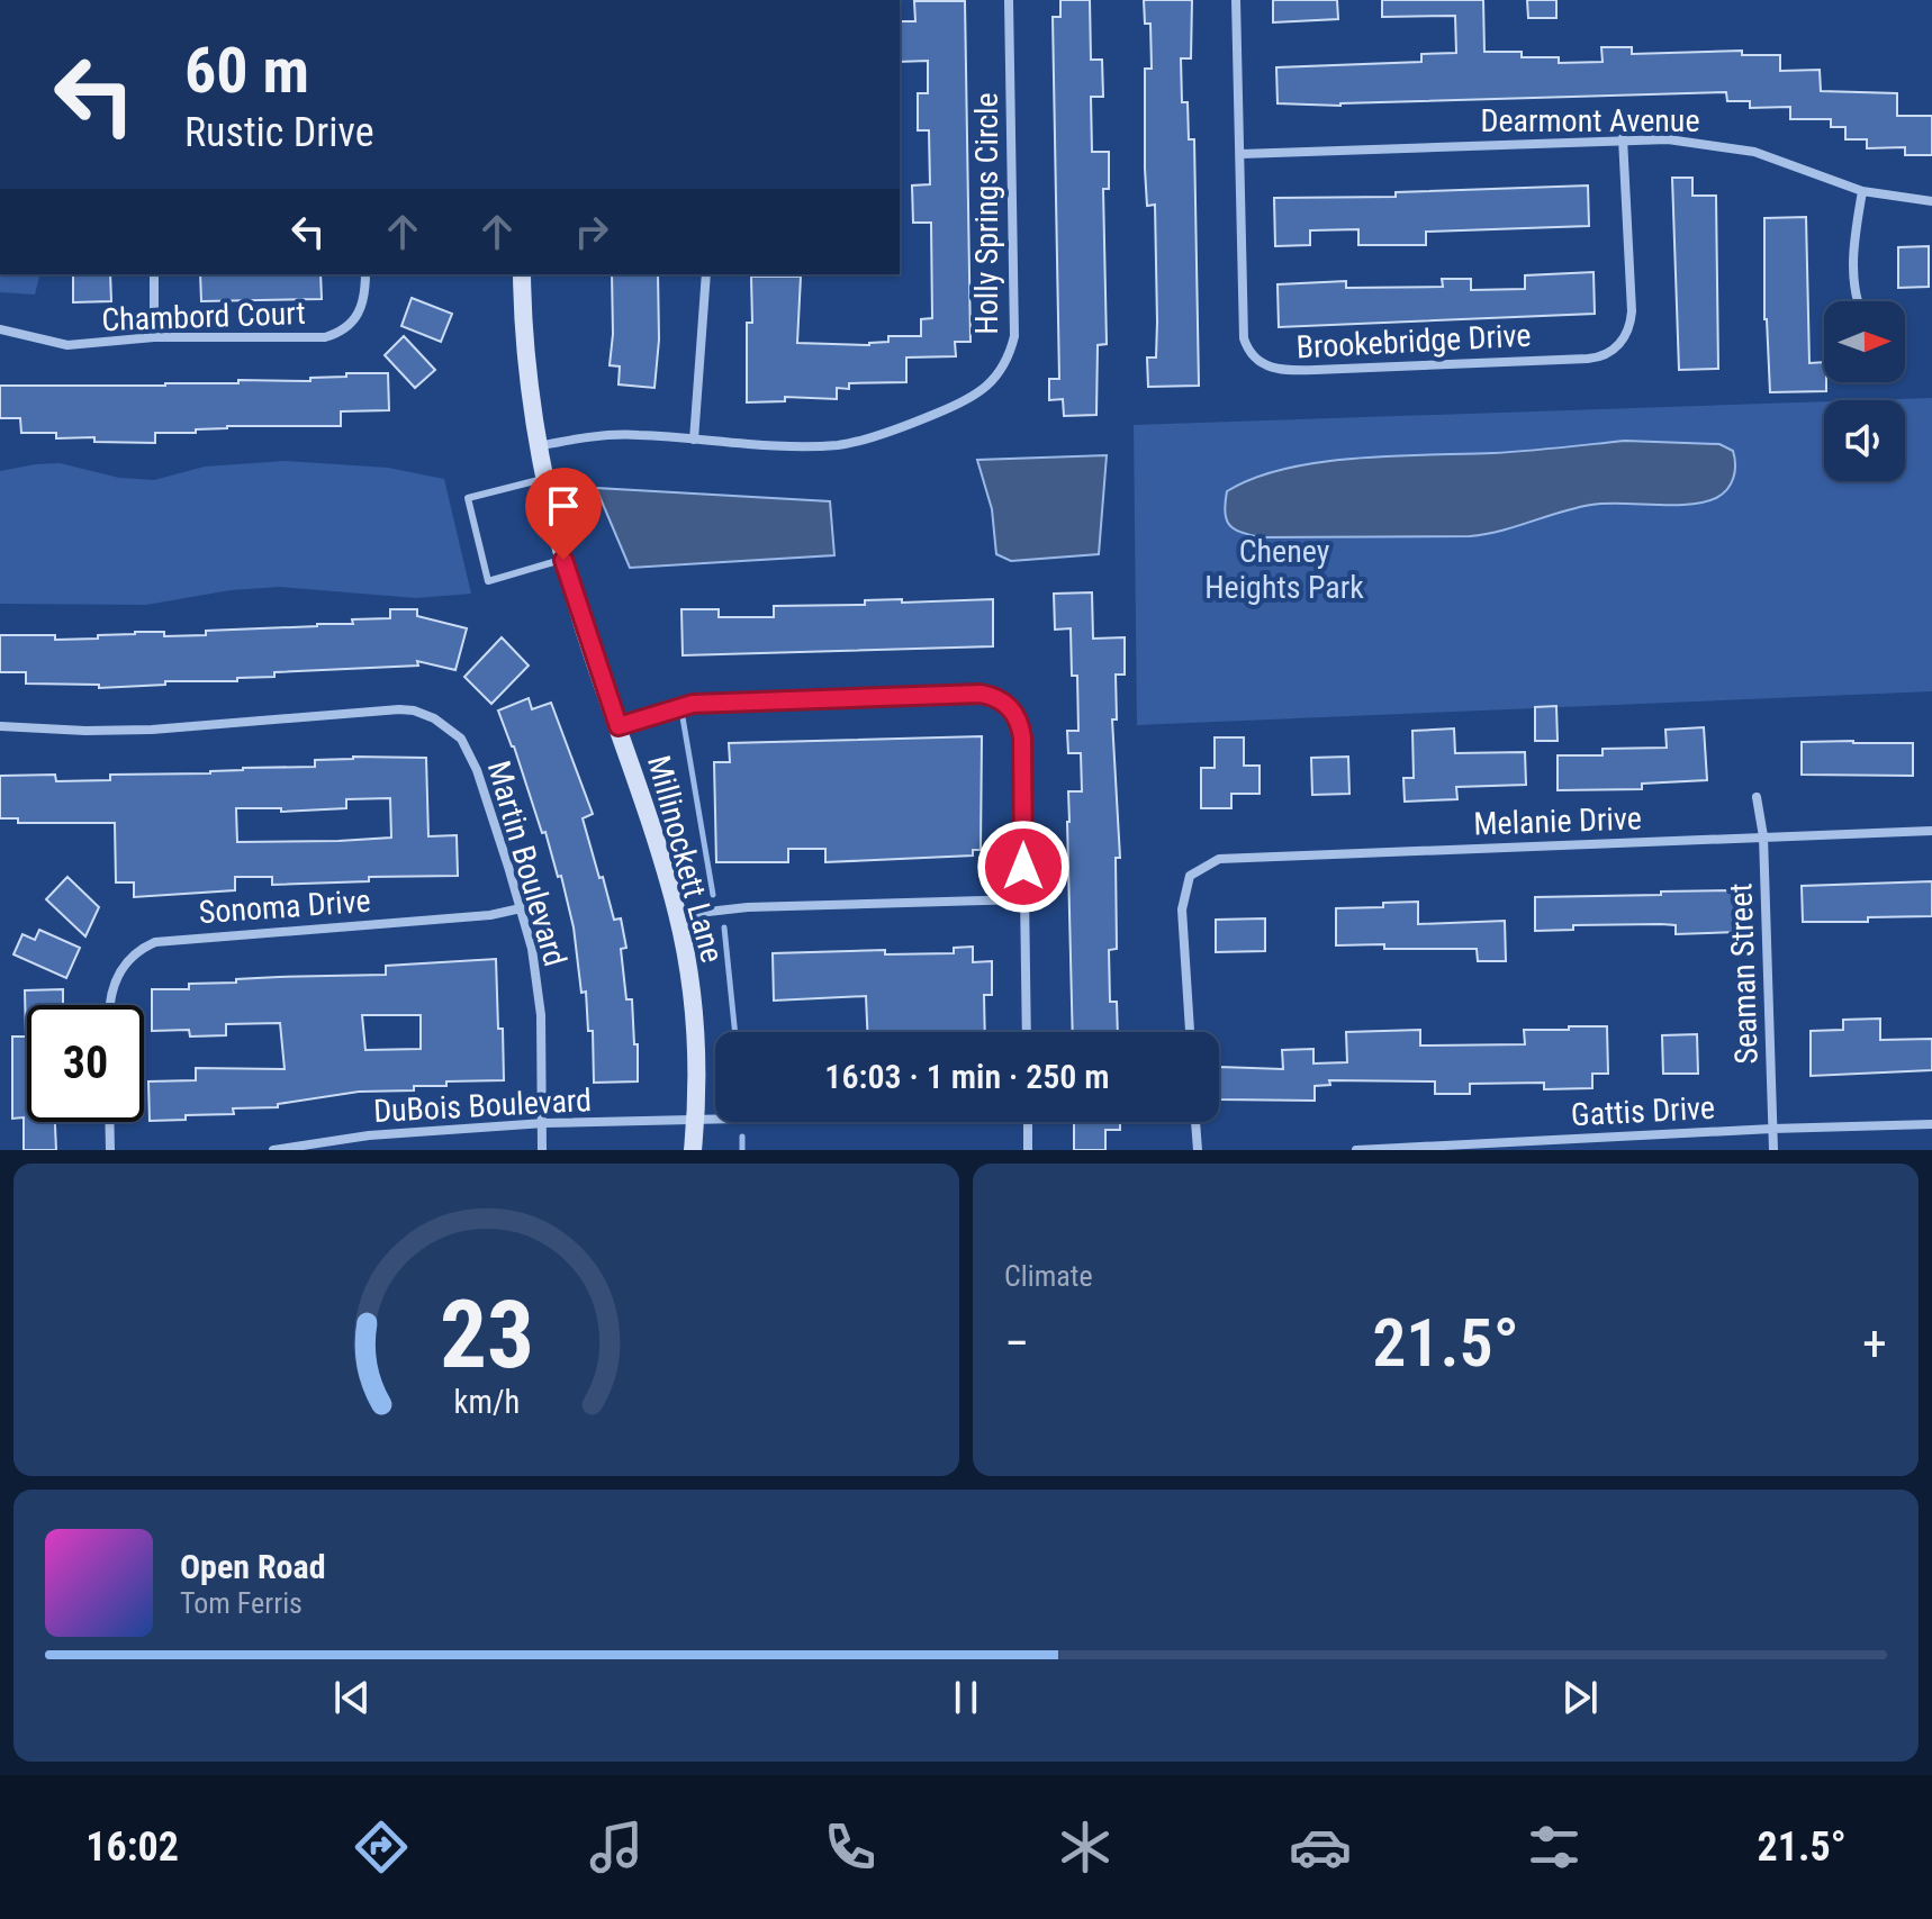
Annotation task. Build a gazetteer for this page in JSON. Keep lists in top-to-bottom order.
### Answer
{
  "streets": {
    "street": [
      "Dearmont Avenue",
      "Holly Springs Circle",
      "Chambord Court",
      "Brookebridge Drive",
      "Melanie Drive",
      "Millinockett Lane",
      "Martin Boulevard",
      "Sonoma Drive",
      "Seaman Street",
      "DuBois Boulevard",
      "Gattis Drive"
    ]
  },
  "crossings": [
    ["Dearmont Avenue", "Brookebridge Drive"],
    ["Holly Springs Circle", "Millinockett Lane"],
    ["Melanie Drive", "Seaman Street"],
    ["Millinockett Lane", "DuBois Boulevard"],
    ["Martin Boulevard", "Sonoma Drive"],
    ["Martin Boulevard", "DuBois Boulevard"],
    ["Seaman Street", "Gattis Drive"]
  ],
  "parks": ["Cheney Heights Park"],
  "north": "right",
  "page": {
    "turn": ["60 m", "Rustic Drive"],
    "limit": "30",
    "trip": "16:03 · 1 min · 250 m",
    "tile": "Climate",
    "heat": ["−", "21.5°", "+"],
    "song": ["Open Road", "Tom Ferris"],
    "tabs": ["16:02", "21.5°"],
    "gauge": ["23", "km/h"]
  }
}
